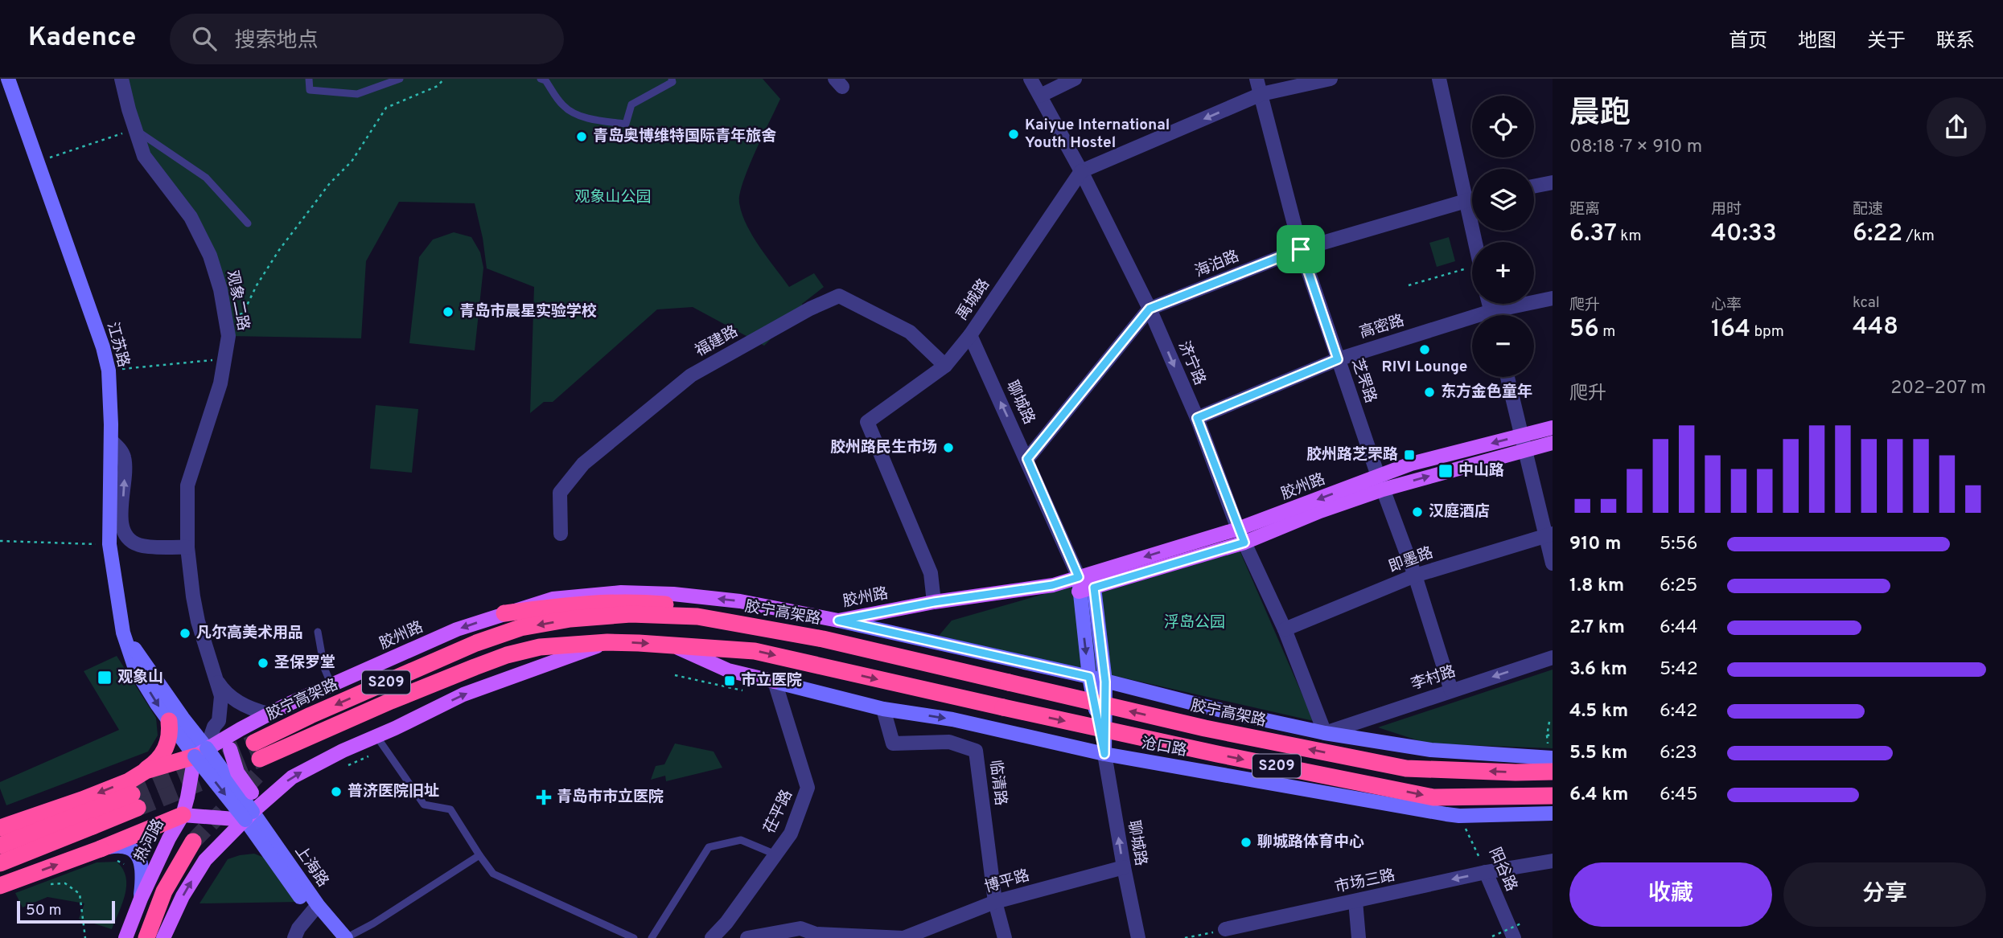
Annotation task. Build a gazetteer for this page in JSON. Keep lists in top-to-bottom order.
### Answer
{
  "streets": {
    "highway": ["胶宁高架路", "S209"],
    "main road": [
      "江苏路",
      "聊城路",
      "胶州路",
      "沧口路",
      "热河路",
      "上海路"
    ],
    "street": [
      "海泊路",
      "禹城路",
      "观象二路",
      "高密路",
      "福建路",
      "济宁路",
      "芝罘路",
      "即墨路",
      "李村路",
      "临清路",
      "茌平路",
      "阳谷路",
      "博平路",
      "市场三路"
    ]
  },
  "crossings": [
    ["海泊路", "济宁路"],
    ["海泊路", "芝罘路"],
    ["海泊路", "聊城路"],
    ["禹城路", "福建路"],
    ["禹城路", "济宁路"],
    ["禹城路", "聊城路"],
    ["禹城路", "胶州路"],
    ["观象二路", "江苏路"],
    ["观象二路", "胶州路"],
    ["观象二路", "热河路"],
    ["观象二路", "上海路"],
    ["高密路", "济宁路"],
    ["高密路", "芝罘路"],
    ["江苏路", "胶州路"],
    ["江苏路", "热河路"],
    ["江苏路", "上海路"],
    ["济宁路", "胶州路"],
    ["济宁路", "即墨路"],
    ["济宁路", "李村路"],
    ["芝罘路", "胶州路"],
    ["芝罘路", "即墨路"],
    ["芝罘路", "李村路"],
    ["聊城路", "胶州路"],
    ["聊城路", "沧口路"],
    ["聊城路", "博平路"],
    ["胶州路", "热河路"],
    ["胶州路", "上海路"],
    ["沧口路", "临清路"],
    ["沧口路", "茌平路"],
    ["沧口路", "阳谷路"],
    ["临清路", "博平路"],
    ["热河路", "上海路"],
    ["阳谷路", "市场三路"]
  ],
  "one_way": ["李村路", "市场三路"],
  "parks": ["观象山公园", "浮岛公园"],
  "places": {
    "other": [
      "Kaiyue International Youth Hostel",
      "青岛奥博维特国际青年旅舍",
      "青岛市晨星实验学校",
      "RIVI Lounge",
      "东方金色童年",
      "胶州路民生市场",
      "汉庭酒店",
      "凡尔高美术用品",
      "圣保罗堂",
      "普济医院旧址",
      "聊城路体育中心"
    ],
    "transit": [
      "胶州路芝罘路",
      "中山路",
      "观象山",
      "市立医院"
    ],
    "health": ["青岛市市立医院"]
  },
  "scale_bar": "50 m",
  "page": {
    "header": "Kadence",
    "search": "搜索地点",
    "nav": [
      "首页",
      "地图",
      "关于",
      "联系"
    ],
    "heading": ["晨跑", "08:18 · 7 × 910 m"],
    "map_buttons": ["+", "−"],
    "stats": [
      ["距离", "6.37 km"],
      ["用时", "40:33"],
      ["配速", "6:22 /km"],
      ["爬升", "56 m"],
      ["心率", "164 bpm"],
      ["kcal", "448"]
    ],
    "chart": ["爬升", "202–207 m"],
    "list": [
      {
        "name": "910 m",
        "note": "5:56"
      },
      {
        "name": "1.8 km",
        "note": "6:25"
      },
      {
        "name": "2.7 km",
        "note": "6:44"
      },
      {
        "name": "3.6 km",
        "note": "5:42"
      },
      {
        "name": "4.5 km",
        "note": "6:42"
      },
      {
        "name": "5.5 km",
        "note": "6:23"
      },
      {
        "name": "6.4 km",
        "note": "6:45"
      }
    ],
    "buttons": ["收藏", "分享"],
    "scale": "50 m"
  }
}
